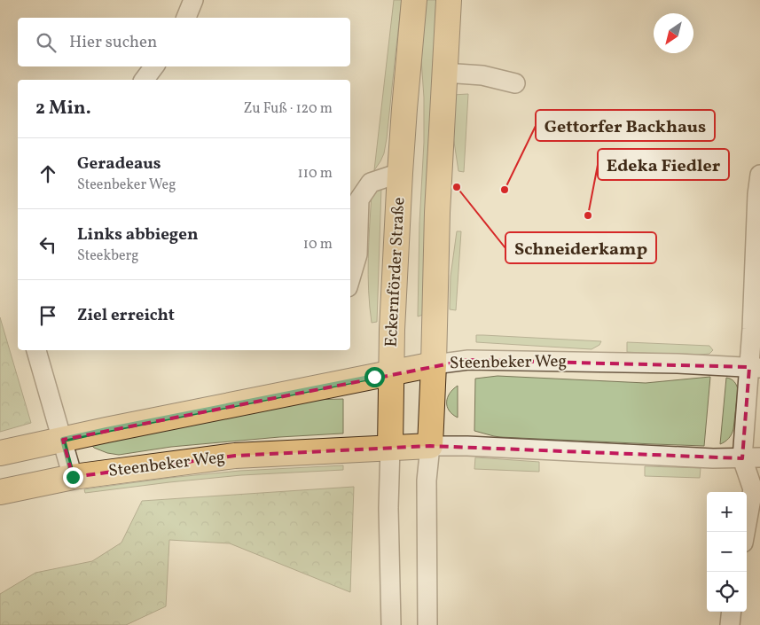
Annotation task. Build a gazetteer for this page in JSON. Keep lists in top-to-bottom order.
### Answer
{
  "streets": {
    "main road": ["Eckernförder Straße", "Steenbeker Weg"]
  },
  "crossings": [
    ["Eckernförder Straße", "Steenbeker Weg"]
  ],
  "places": ["Schneiderkamp", "Gettorfer Backhaus", "Edeka Fiedler"],
  "north": "bottom left",
  "page": {
    "search": "Hier suchen",
    "heading": ["2 Min.", "Zu Fuß · 120 m"],
    "list": [
      ["Geradeaus", "Steenbeker Weg", "110 m"],
      ["Links abbiegen", "Steekberg", "10 m"],
      "Ziel erreicht"
    ],
    "map_buttons": ["+", "−"]
  }
}
